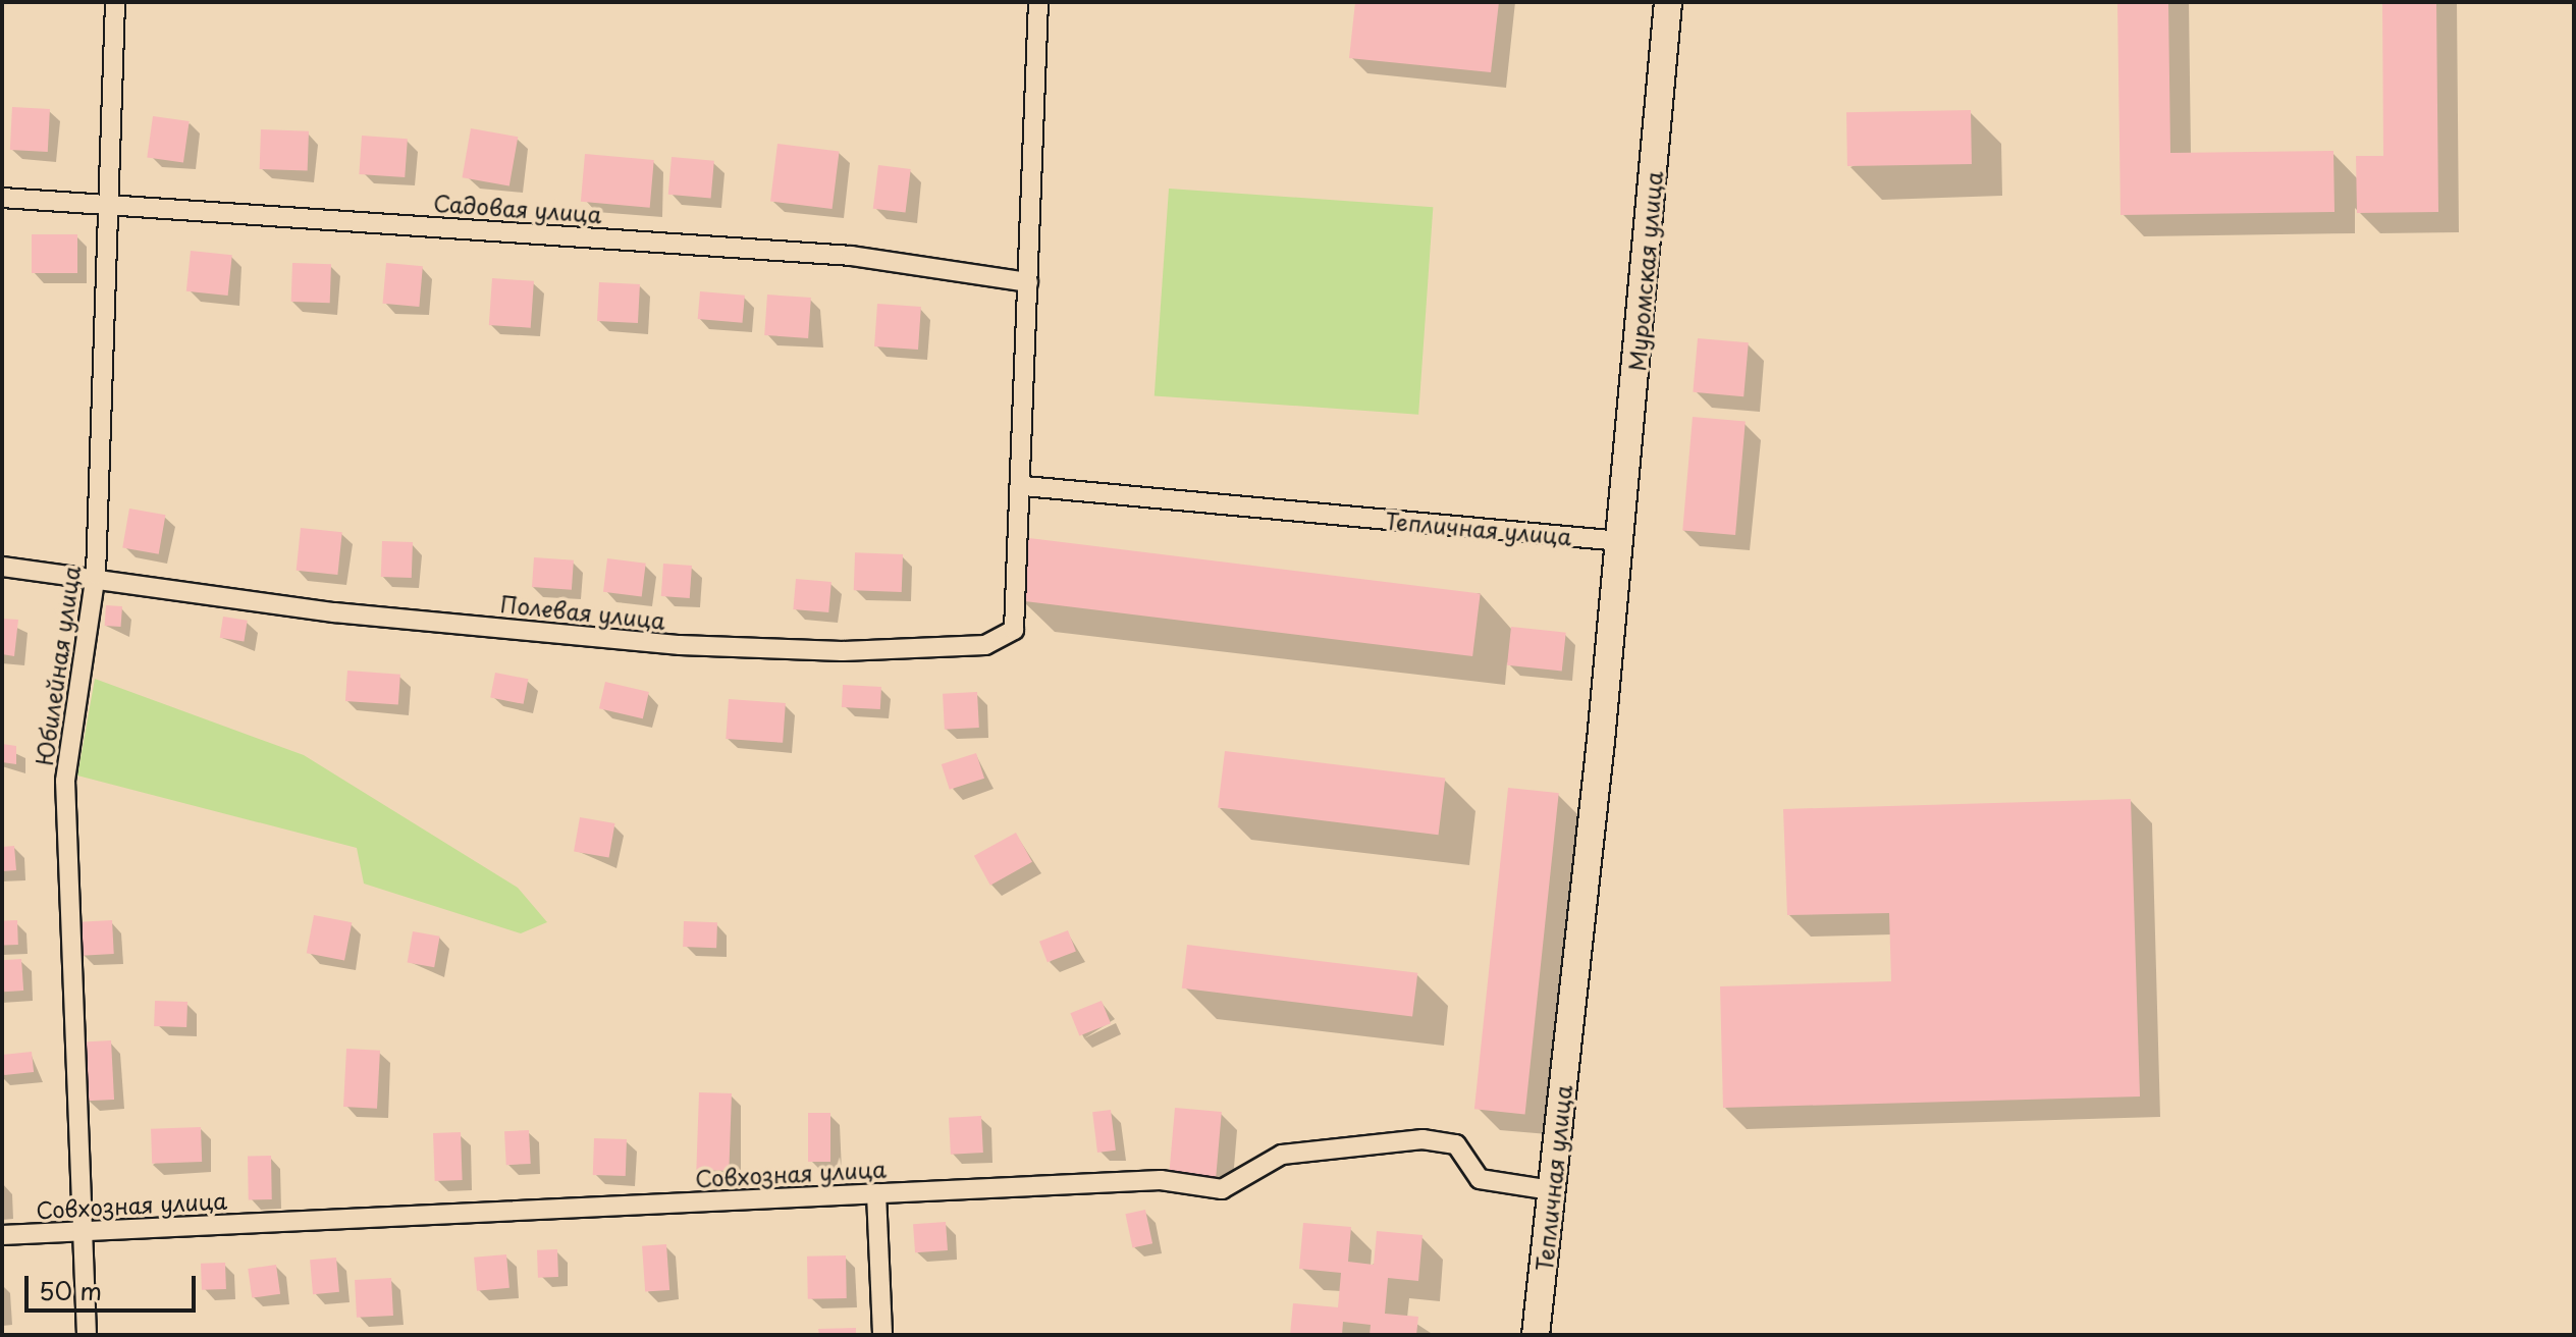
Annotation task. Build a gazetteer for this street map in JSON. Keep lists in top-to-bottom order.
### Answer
{
  "streets": {
    "street": [
      "Садовая улица",
      "Муромская улица",
      "Тепличная улица",
      "Полевая улица",
      "Юбилейная улица",
      "Совхозная улица"
    ]
  },
  "crossings": [
    ["Садовая улица", "Юбилейная улица"],
    ["Муромская улица", "Тепличная улица"],
    ["Тепличная улица", "Полевая улица"],
    ["Тепличная улица", "Совхозная улица"],
    ["Полевая улица", "Юбилейная улица"],
    ["Юбилейная улица", "Совхозная улица"]
  ],
  "scale_bar": "50 m"
}
